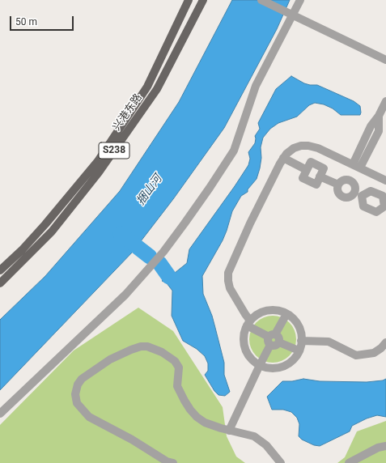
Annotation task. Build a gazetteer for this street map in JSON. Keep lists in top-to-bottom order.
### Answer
{
  "streets": {
    "main road": ["兴港东路", "S238"]
  },
  "water": ["捆山河"],
  "scale_bar": "50 m"
}
